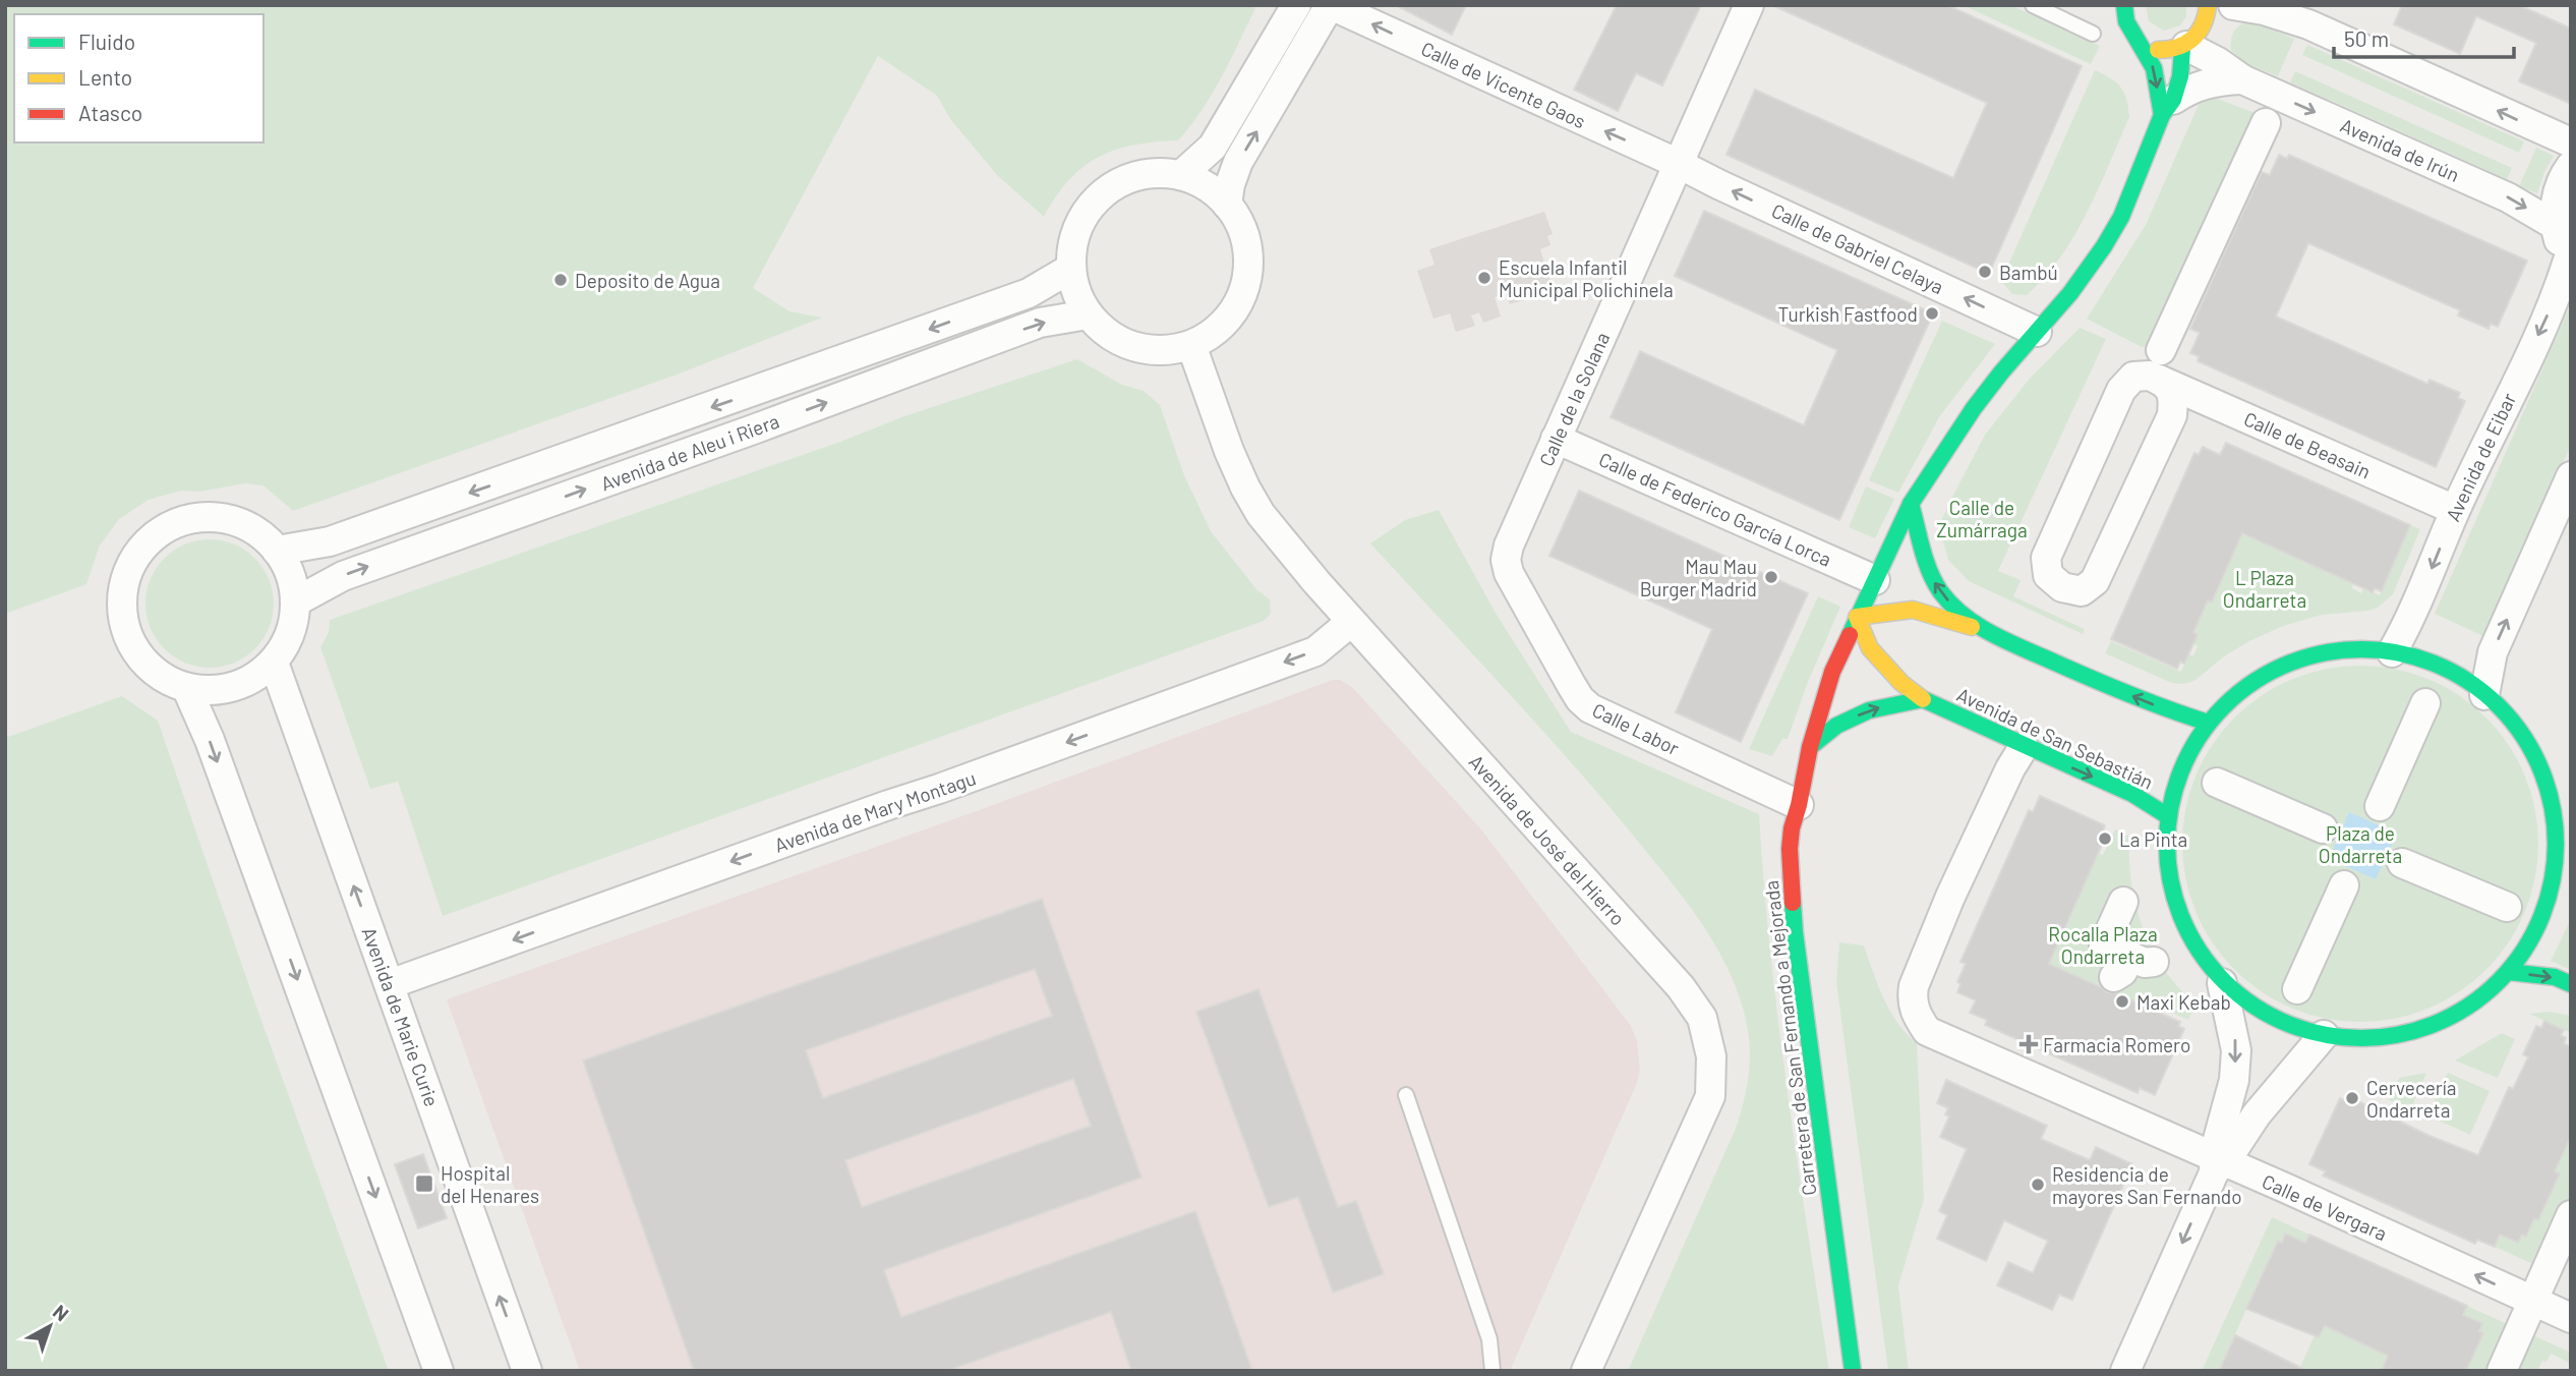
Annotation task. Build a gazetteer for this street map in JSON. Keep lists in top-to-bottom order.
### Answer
{
  "streets": {
    "street": [
      "Calle de Vicente Gaos",
      "Avenida de Irún",
      "Calle de Gabriel Celaya",
      "Calle de la Solana",
      "Calle de Beasain",
      "Avenida de Aleu i Riera",
      "Avenida de Eibar",
      "Calle de Federico García Lorca",
      "Calle Labor",
      "Avenida de San Sebastián",
      "Avenida de Mary Montagu",
      "Avenida de José del Hierro",
      "Avenida de Marie Curie",
      "Carretera de San Fernando a Mejorada",
      "Calle de Vergara"
    ]
  },
  "crossings": [
    ["Calle de Vicente Gaos", "Calle de Gabriel Celaya"],
    ["Calle de Vicente Gaos", "Calle de la Solana"],
    ["Avenida de Irún", "Carretera de San Fernando a Mejorada"],
    ["Calle de Gabriel Celaya", "Calle de la Solana"],
    ["Calle de Gabriel Celaya", "Carretera de San Fernando a Mejorada"],
    ["Calle de la Solana", "Calle de Federico García Lorca"],
    ["Calle de la Solana", "Calle Labor"],
    ["Calle de Beasain", "Avenida de Eibar"],
    ["Avenida de Aleu i Riera", "Avenida de José del Hierro"],
    ["Avenida de Aleu i Riera", "Avenida de Marie Curie"],
    ["Calle de Federico García Lorca", "Carretera de San Fernando a Mejorada"],
    ["Calle Labor", "Carretera de San Fernando a Mejorada"],
    ["Avenida de San Sebastián", "Carretera de San Fernando a Mejorada"],
    ["Avenida de San Sebastián", "Calle de Vergara"],
    ["Avenida de Mary Montagu", "Avenida de José del Hierro"],
    ["Avenida de Mary Montagu", "Avenida de Marie Curie"]
  ],
  "one_way": ["Calle de Vicente Gaos", "Calle de Gabriel Celaya", "Avenida de Mary Montagu"],
  "parks": [
    "Calle de Zumárraga",
    "L Plaza Ondarreta",
    "Plaza de Ondarreta",
    "Rocalla Plaza Ondarreta"
  ],
  "places": {
    "other": [
      "Bambú",
      "Escuela Infantil Municipal Polichinela",
      "Deposito de Agua",
      "Turkish Fastfood",
      "Mau Mau Burger Madrid",
      "La Pinta",
      "Maxi Kebab",
      "Cervecería Ondarreta",
      "Residencia de mayores San Fernando"
    ],
    "health": ["Farmacia Romero"],
    "transit": ["Hospital del Henares"]
  },
  "legend": ["Fluido", "Lento", "Atasco"],
  "scale_bar": "50 m",
  "north": "top right"
}
